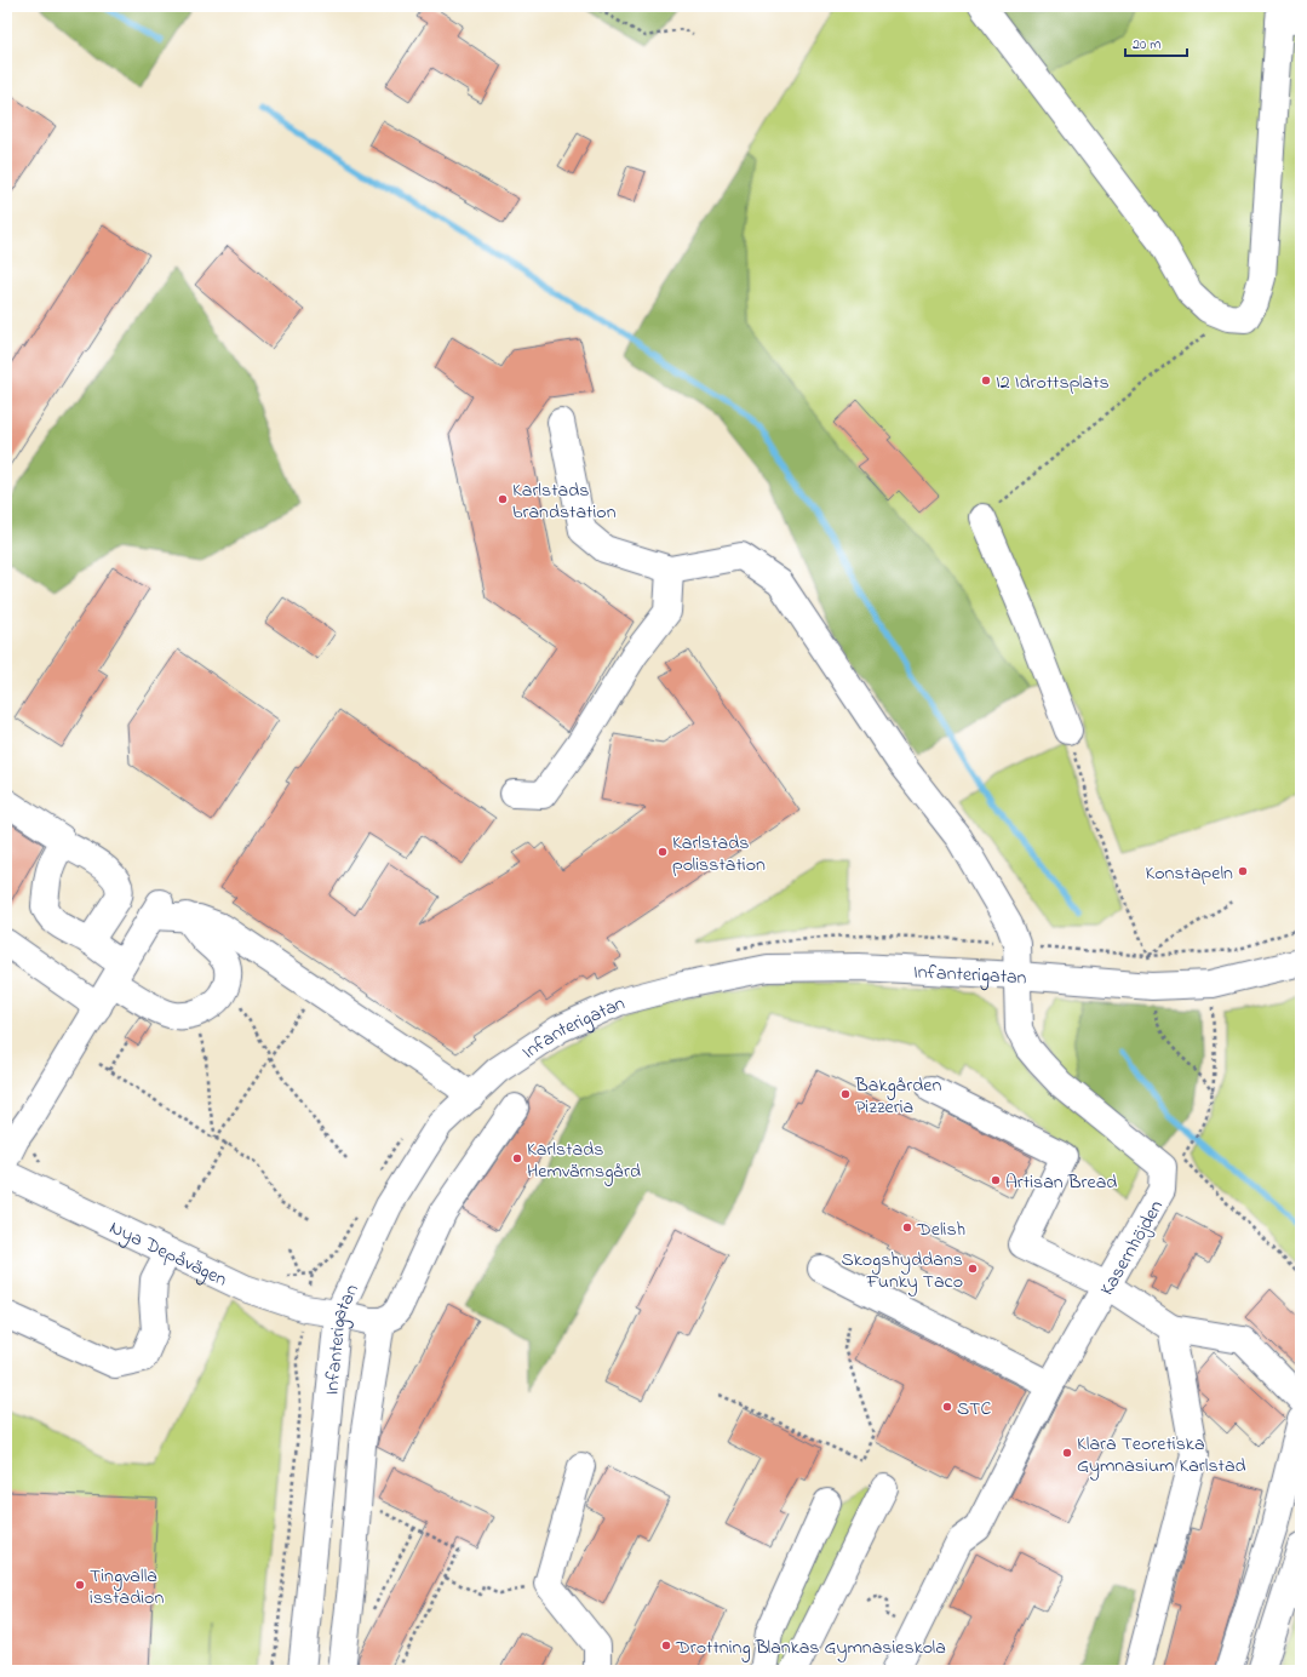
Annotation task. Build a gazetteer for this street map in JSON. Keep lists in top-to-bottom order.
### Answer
{
  "streets": {
    "street": ["Infanterigatan", "Kasernhöjden", "Nya Depåvägen"]
  },
  "crossings": [
    ["Infanterigatan", "Kasernhöjden"],
    ["Infanterigatan", "Nya Depåvägen"]
  ],
  "places": [
    "I2 Idrottsplats",
    "Karlstads brandstation",
    "Karlstads polisstation",
    "Konstapeln",
    "Bakgården Pizzeria",
    "Karlstads Hemvärnsgård",
    "Artisan Bread",
    "Delish",
    "Skogshyddans Funky Taco",
    "STC",
    "Klara Teoretiska Gymnasium Karlstad",
    "Tingvalla isstadion",
    "Drottning Blankas Gymnasieskola"
  ],
  "scale_bar": "20 m"
}
